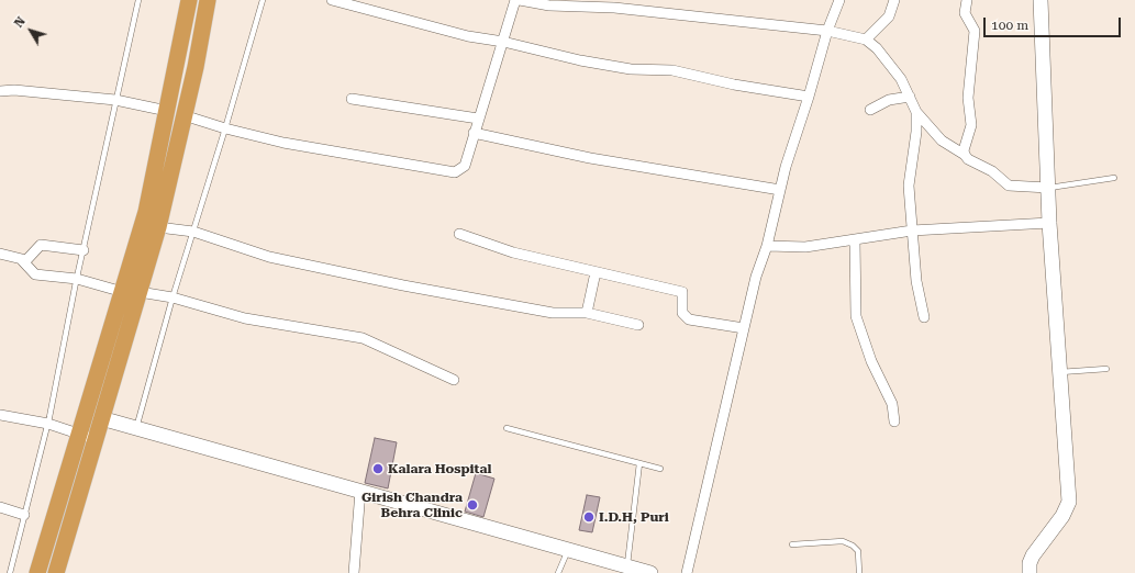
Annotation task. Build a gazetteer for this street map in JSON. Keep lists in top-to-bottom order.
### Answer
{
  "places": ["Kalara Hospital", "Girish Chandra Behra Clinic", "I.D.H, Puri"],
  "scale_bar": "100 m",
  "north": "top left"
}
